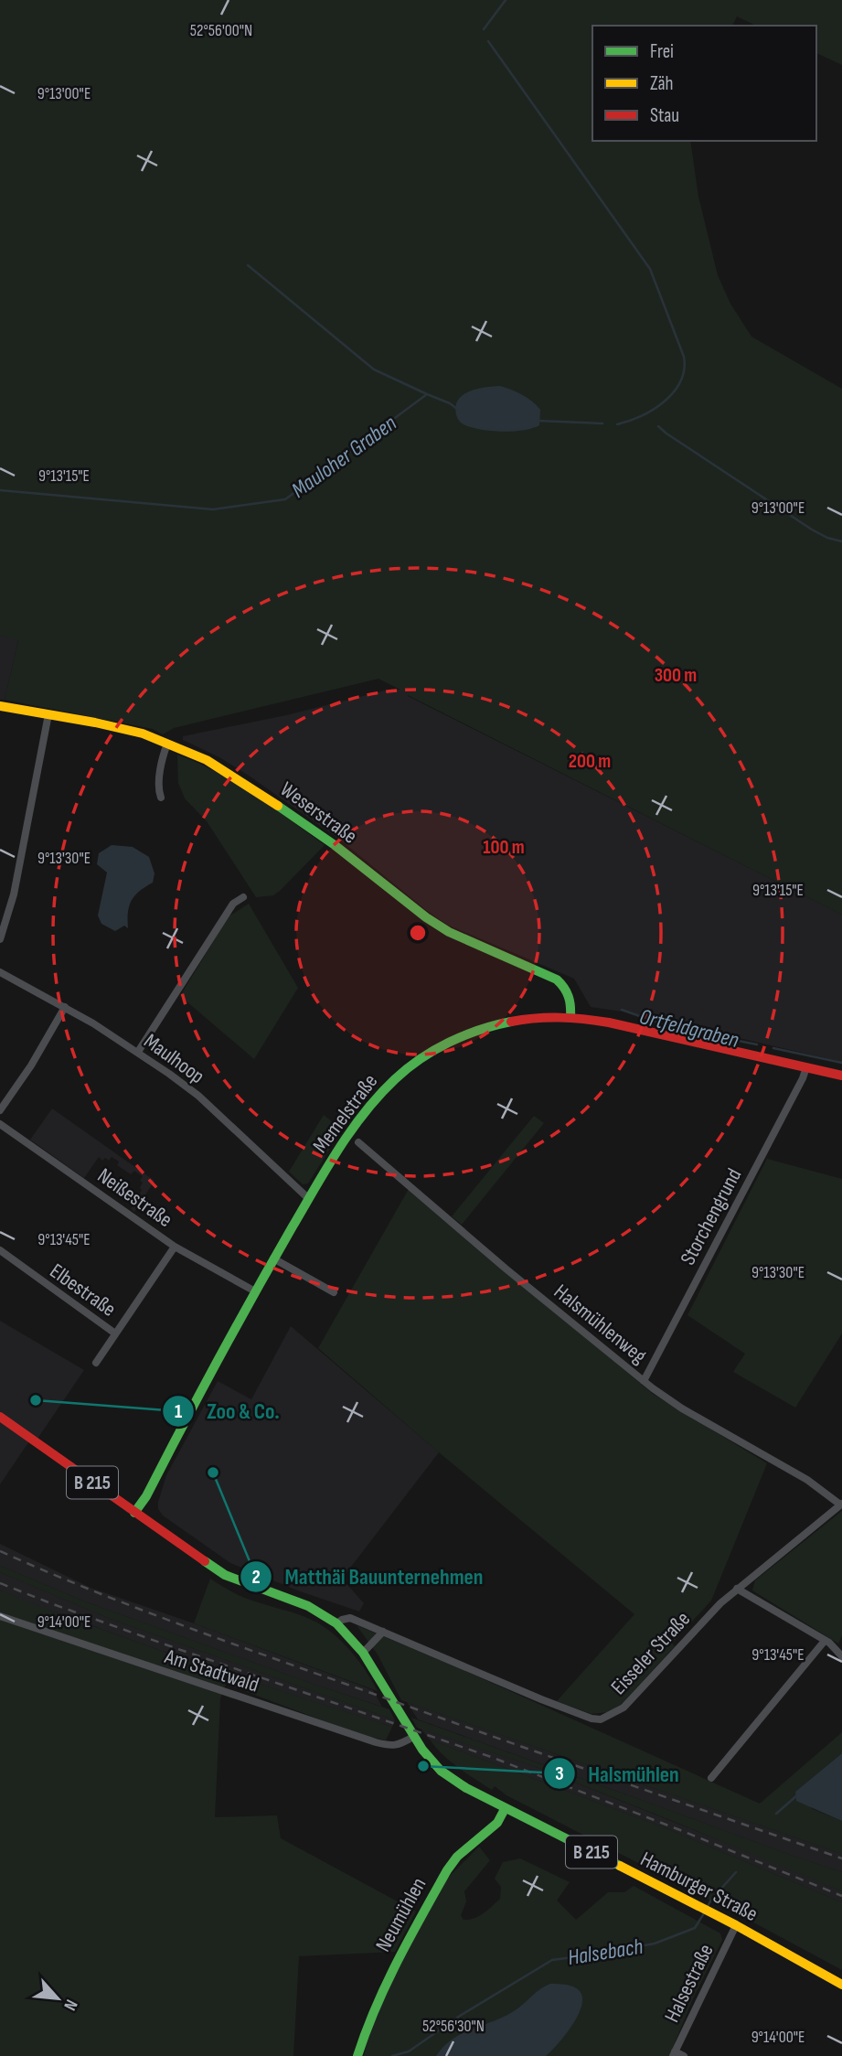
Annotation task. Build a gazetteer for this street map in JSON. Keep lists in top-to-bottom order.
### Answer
{
  "streets": {
    "street": [
      "Weserstraße",
      "Maulhoop",
      "Memelstraße",
      "Neißestraße",
      "Storchengrund",
      "Elbestraße",
      "Halsmühlenweg",
      "B 215",
      "Eisseler Straße",
      "Am Stadtwald",
      "Hamburger Straße",
      "Neumühlen",
      "Halsestraße"
    ]
  },
  "crossings": [
    ["Weserstraße", "Memelstraße"],
    ["Maulhoop", "Memelstraße"],
    ["Memelstraße", "Neißestraße"],
    ["Memelstraße", "Storchengrund"],
    ["Memelstraße", "B 215"],
    ["Storchengrund", "Halsmühlenweg"],
    ["Halsmühlenweg", "Eisseler Straße"],
    ["B 215", "Eisseler Straße"],
    ["B 215", "Am Stadtwald"],
    ["B 215", "Hamburger Straße"],
    ["Am Stadtwald", "Hamburger Straße"],
    ["Hamburger Straße", "Neumühlen"],
    ["Hamburger Straße", "Halsestraße"]
  ],
  "water": ["Mauloher Graben", "Ortfeldgraben", "Halsebach"],
  "places": ["Zoo & Co.", "Matthäi Bauunternehmen", "Halsmühlen"],
  "legend": ["Frei", "Zäh", "Stau"],
  "north": "bottom right",
  "coordinates": [
    "52°56'00\"N",
    "9°13'00\"E",
    "9°13'15\"E",
    "9°13'30\"E",
    "9°13'45\"E",
    "9°14'00\"E",
    "52°56'30\"N"
  ],
  "rings": ["300 m", "200 m", "100 m"]
}
